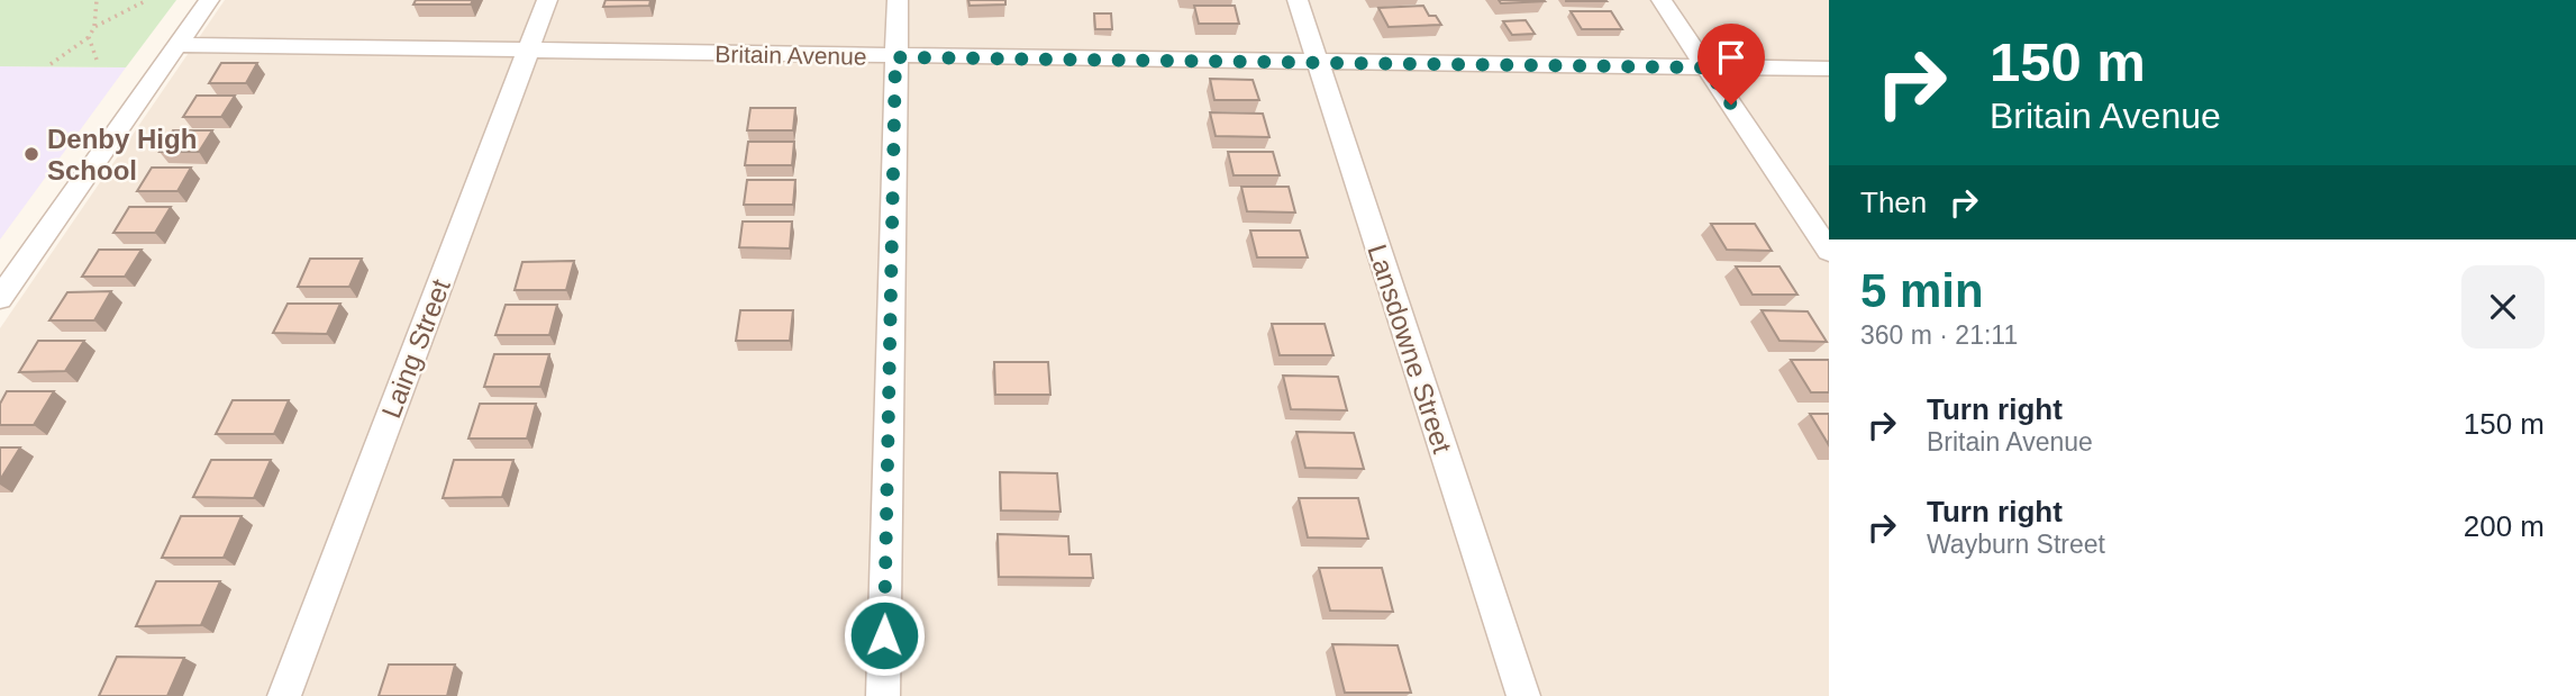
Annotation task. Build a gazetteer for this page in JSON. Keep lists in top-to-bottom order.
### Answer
{
  "streets": {
    "street": ["Britain Avenue", "Laing Street", "Lansdowne Street"]
  },
  "crossings": [
    ["Britain Avenue", "Laing Street"],
    ["Britain Avenue", "Lansdowne Street"]
  ],
  "places": ["Denby High School"],
  "page": {
    "turn": ["150 m", "Britain Avenue"],
    "then": "Then",
    "heading": ["5 min", "360 m · 21:11"],
    "list": [
      {
        "name": "Turn right",
        "note": "Britain Avenue",
        "value": "150 m"
      },
      {
        "name": "Turn right",
        "note": "Wayburn Street",
        "value": "200 m"
      }
    ]
  }
}
